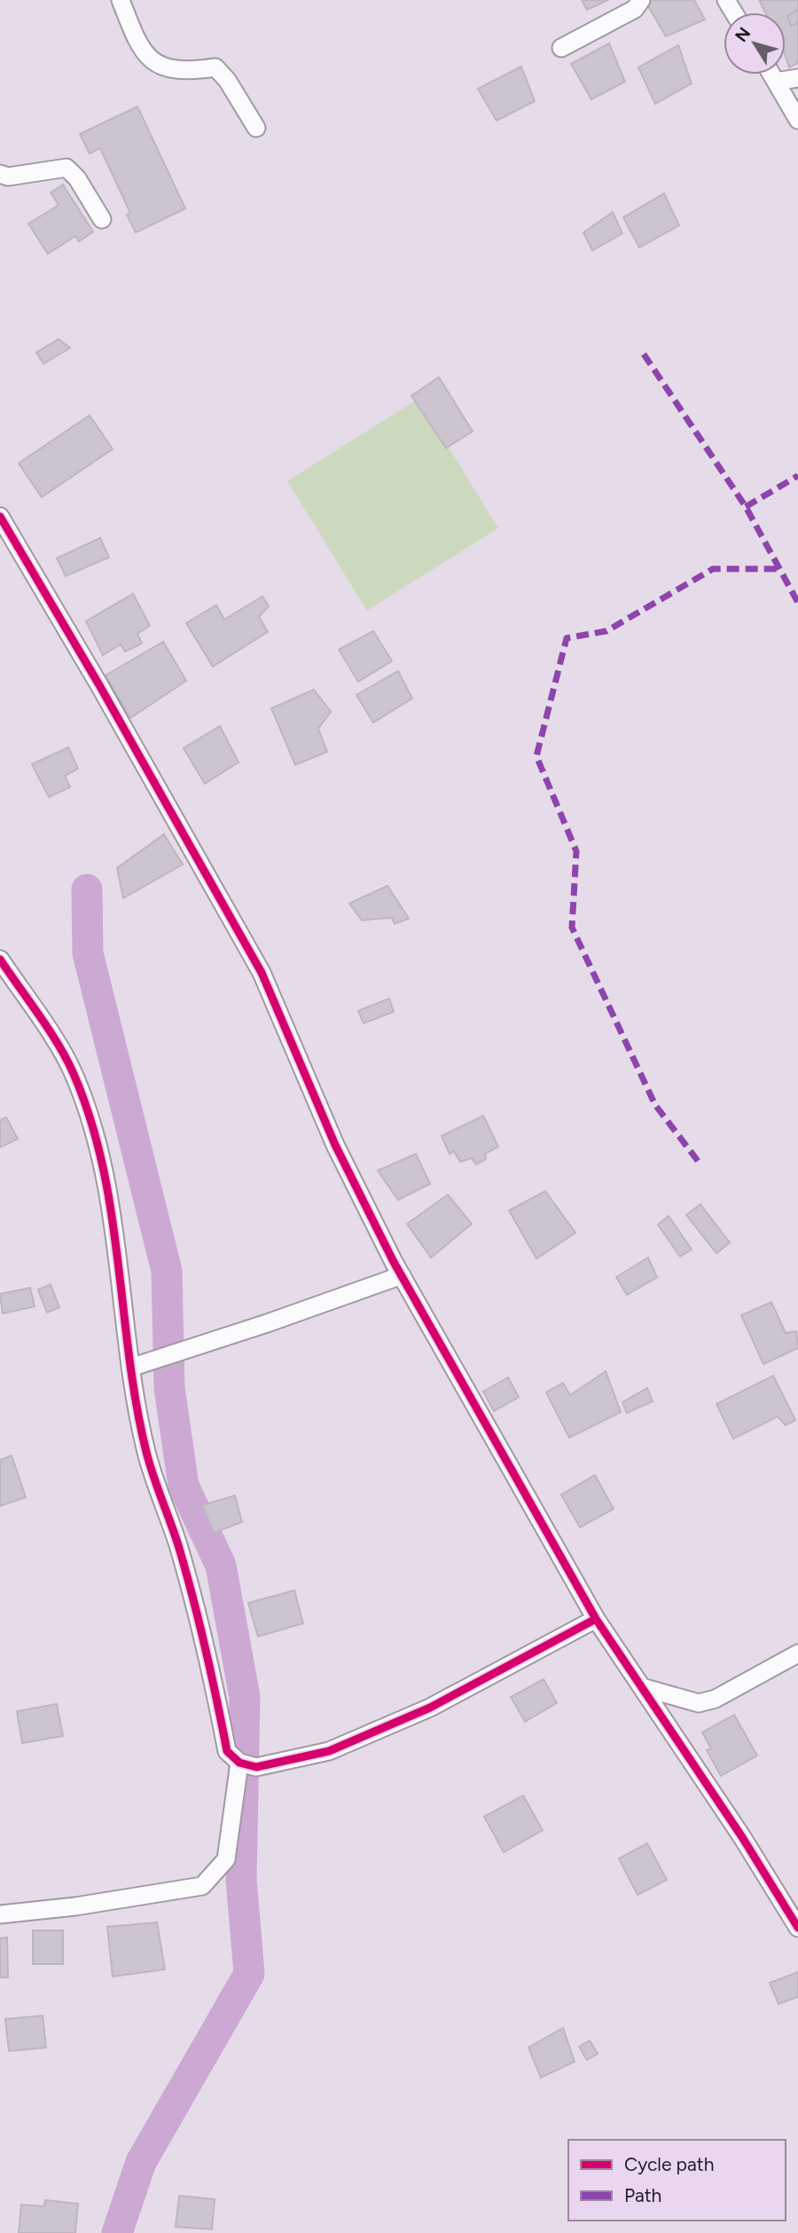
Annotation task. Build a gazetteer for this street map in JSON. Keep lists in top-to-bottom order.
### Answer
{
  "legend": ["Cycle path", "Path"],
  "north": "top left"
}
